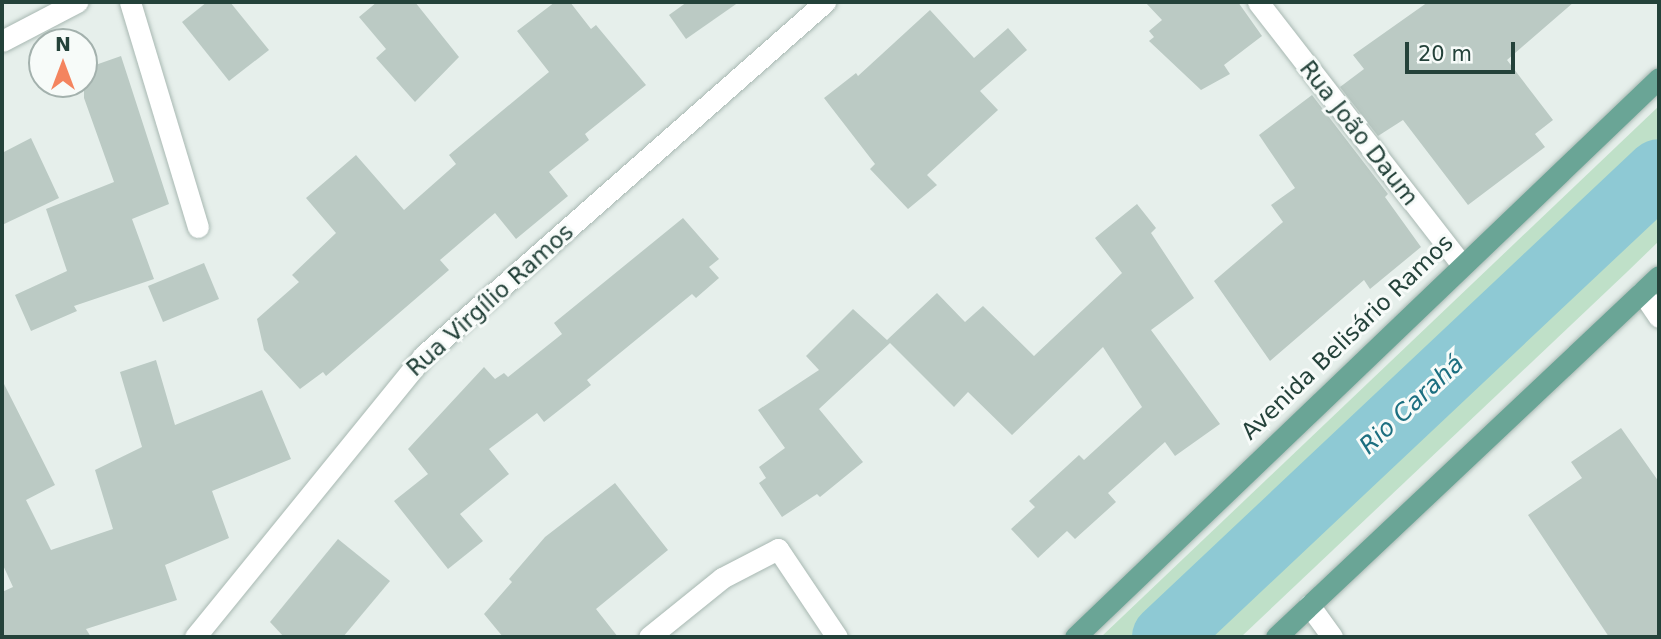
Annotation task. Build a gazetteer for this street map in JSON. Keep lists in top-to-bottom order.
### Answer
{
  "streets": {
    "main road": ["Avenida Belisário Ramos"],
    "street": ["Rua João Daum", "Rua Virgílio Ramos"]
  },
  "crossings": [
    ["Rua João Daum", "Avenida Belisário Ramos"]
  ],
  "water": ["Rio Carahá"],
  "scale_bar": "20 m",
  "north": "top"
}
